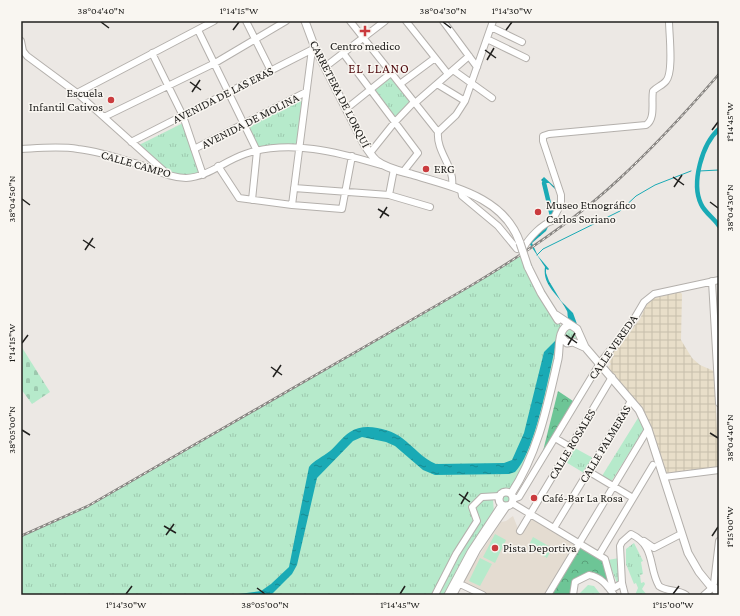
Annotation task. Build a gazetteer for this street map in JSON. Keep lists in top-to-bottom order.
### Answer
{
  "streets": {
    "main road": ["CARRETERA DE LORQUÍ"],
    "street": [
      "AVENIDA DE LAS ERAS",
      "AVENIDA DE MOLINA",
      "CALLE CAMPO",
      "CALLE VEREDA",
      "CALLE ROSALES",
      "CALLE PALMERAS"
    ]
  },
  "crossings": [
    ["CARRETERA DE LORQUÍ", "AVENIDA DE LAS ERAS"],
    ["CARRETERA DE LORQUÍ", "CALLE CAMPO"]
  ],
  "districts": ["EL LLANO"],
  "places": {
    "health": ["Centro medico"],
    "other": [
      "Escuela Infantil Cativos",
      "ERG",
      "Museo Etnográfico Carlos Soriano",
      "Café-Bar La Rosa",
      "Pista Deportiva"
    ]
  },
  "coordinates": [
    "38°04'40\"N",
    "1°14'15\"W",
    "38°04'30\"N",
    "1°14'30\"W",
    "1°14'45\"W",
    "38°04'50\"N",
    "38°05'00\"N",
    "1°15'00\"W"
  ]
}
